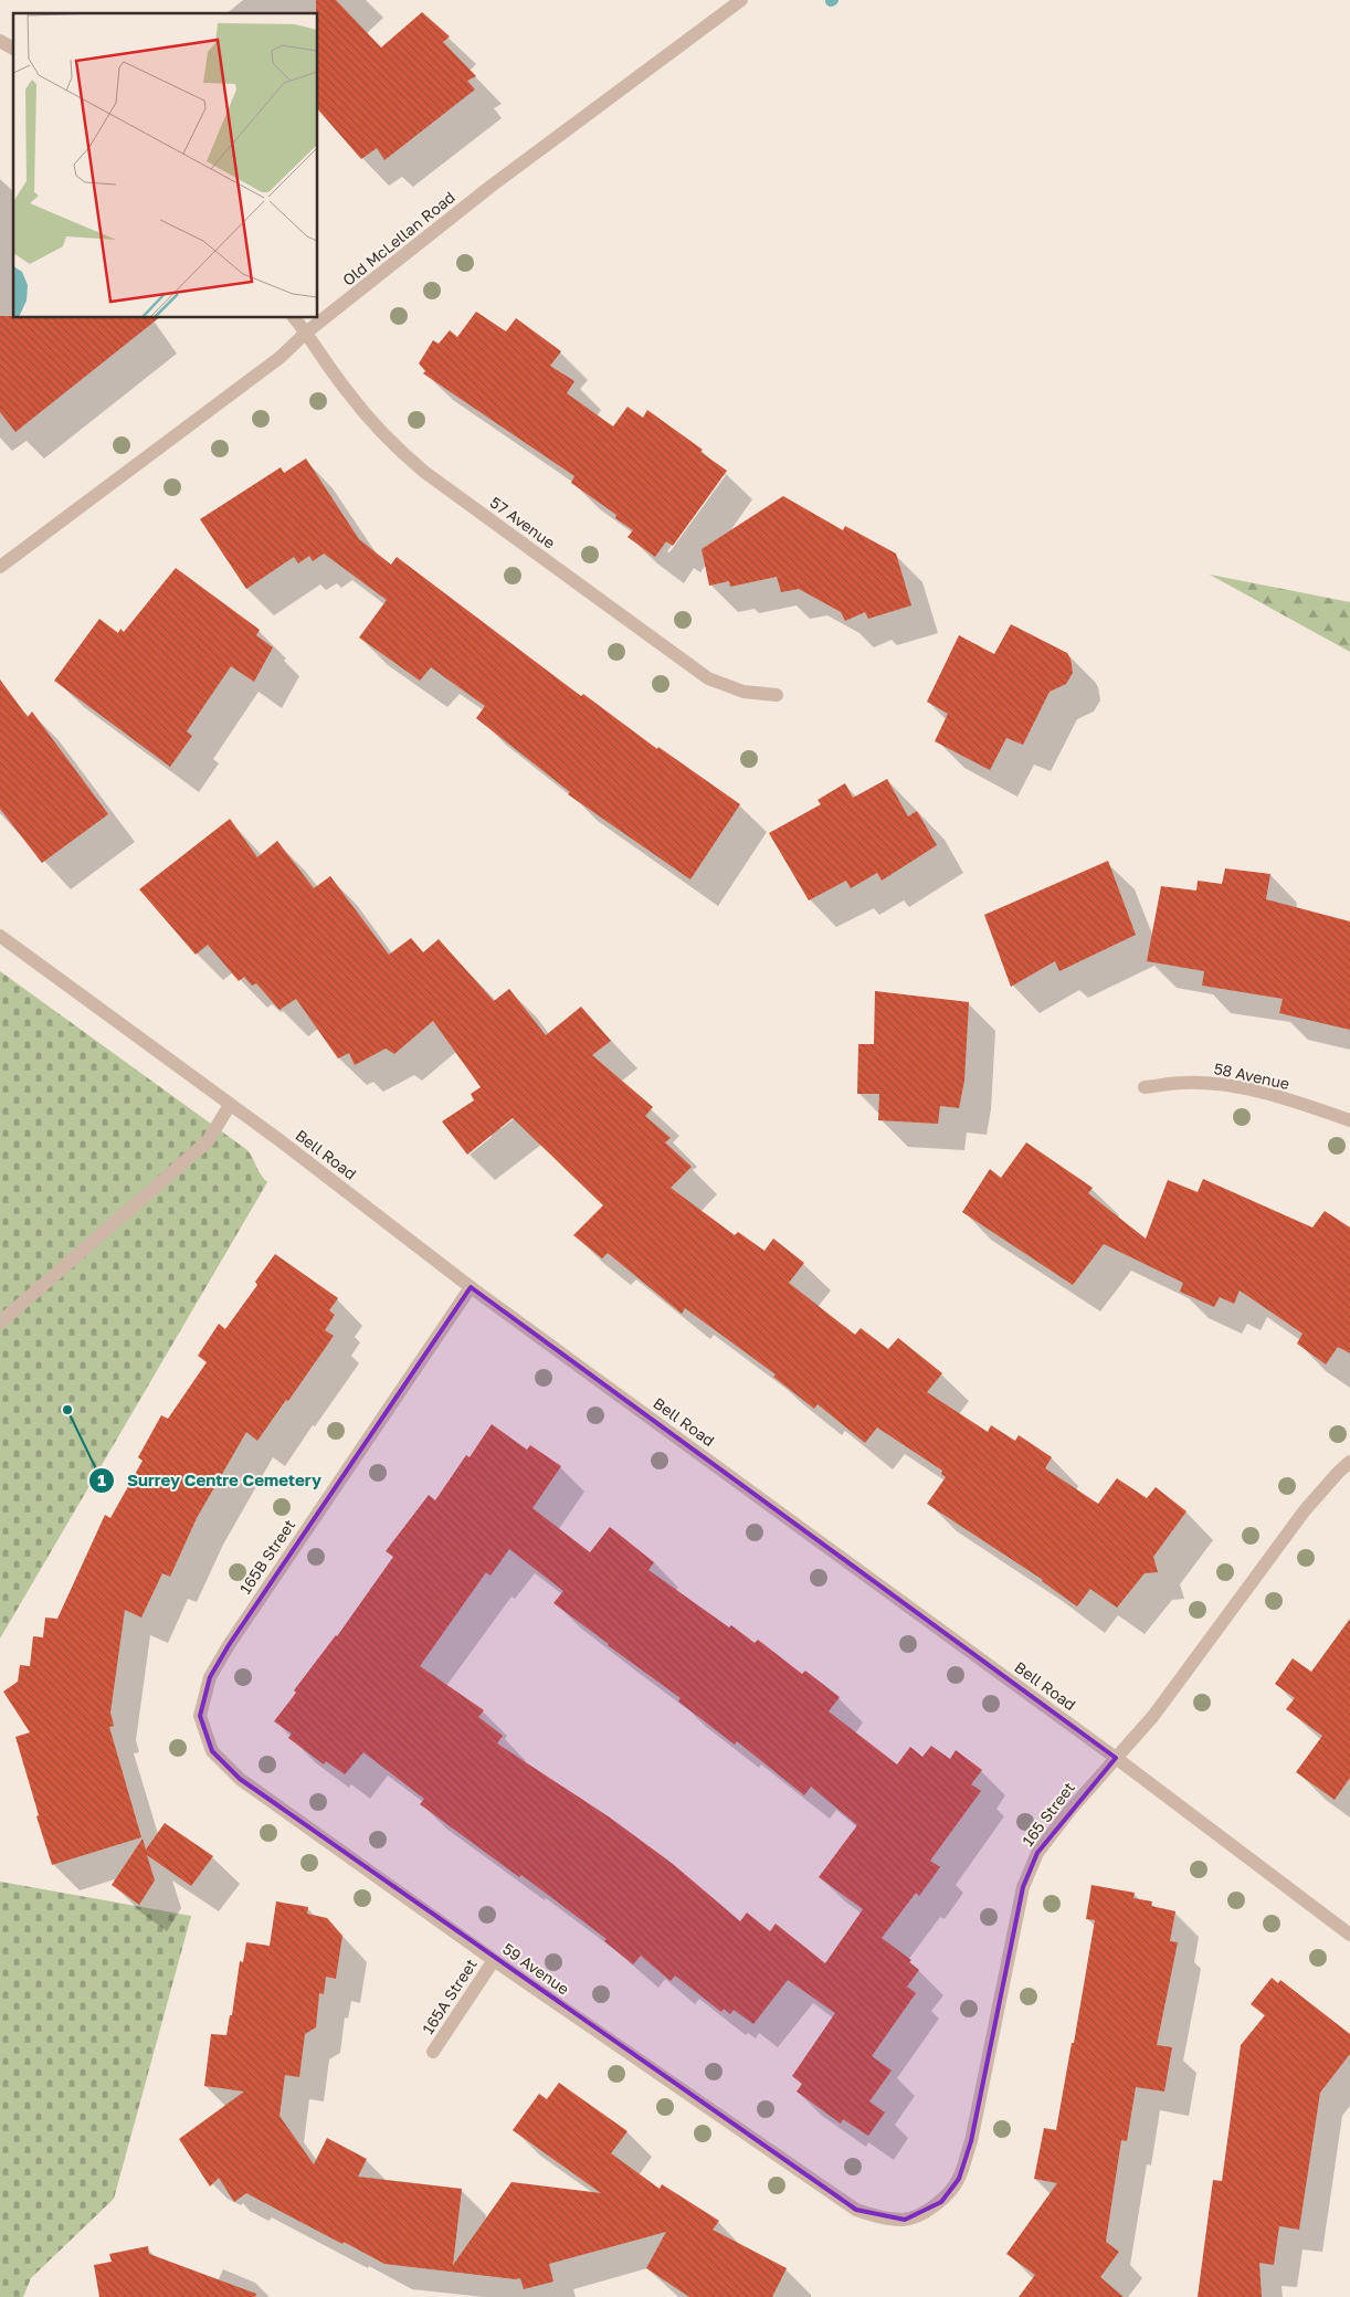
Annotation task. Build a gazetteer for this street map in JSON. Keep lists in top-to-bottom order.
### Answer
{
  "streets": {
    "street": [
      "Old McLellan Road",
      "57 Avenue",
      "58 Avenue",
      "Bell Road",
      "165B Street",
      "165 Street",
      "59 Avenue",
      "165A Street"
    ]
  },
  "crossings": [
    ["Old McLellan Road", "57 Avenue"],
    ["Bell Road", "165B Street"],
    ["Bell Road", "165 Street"],
    ["165B Street", "59 Avenue"],
    ["165 Street", "59 Avenue"],
    ["59 Avenue", "165A Street"]
  ],
  "places": ["Surrey Centre Cemetery"]
}
